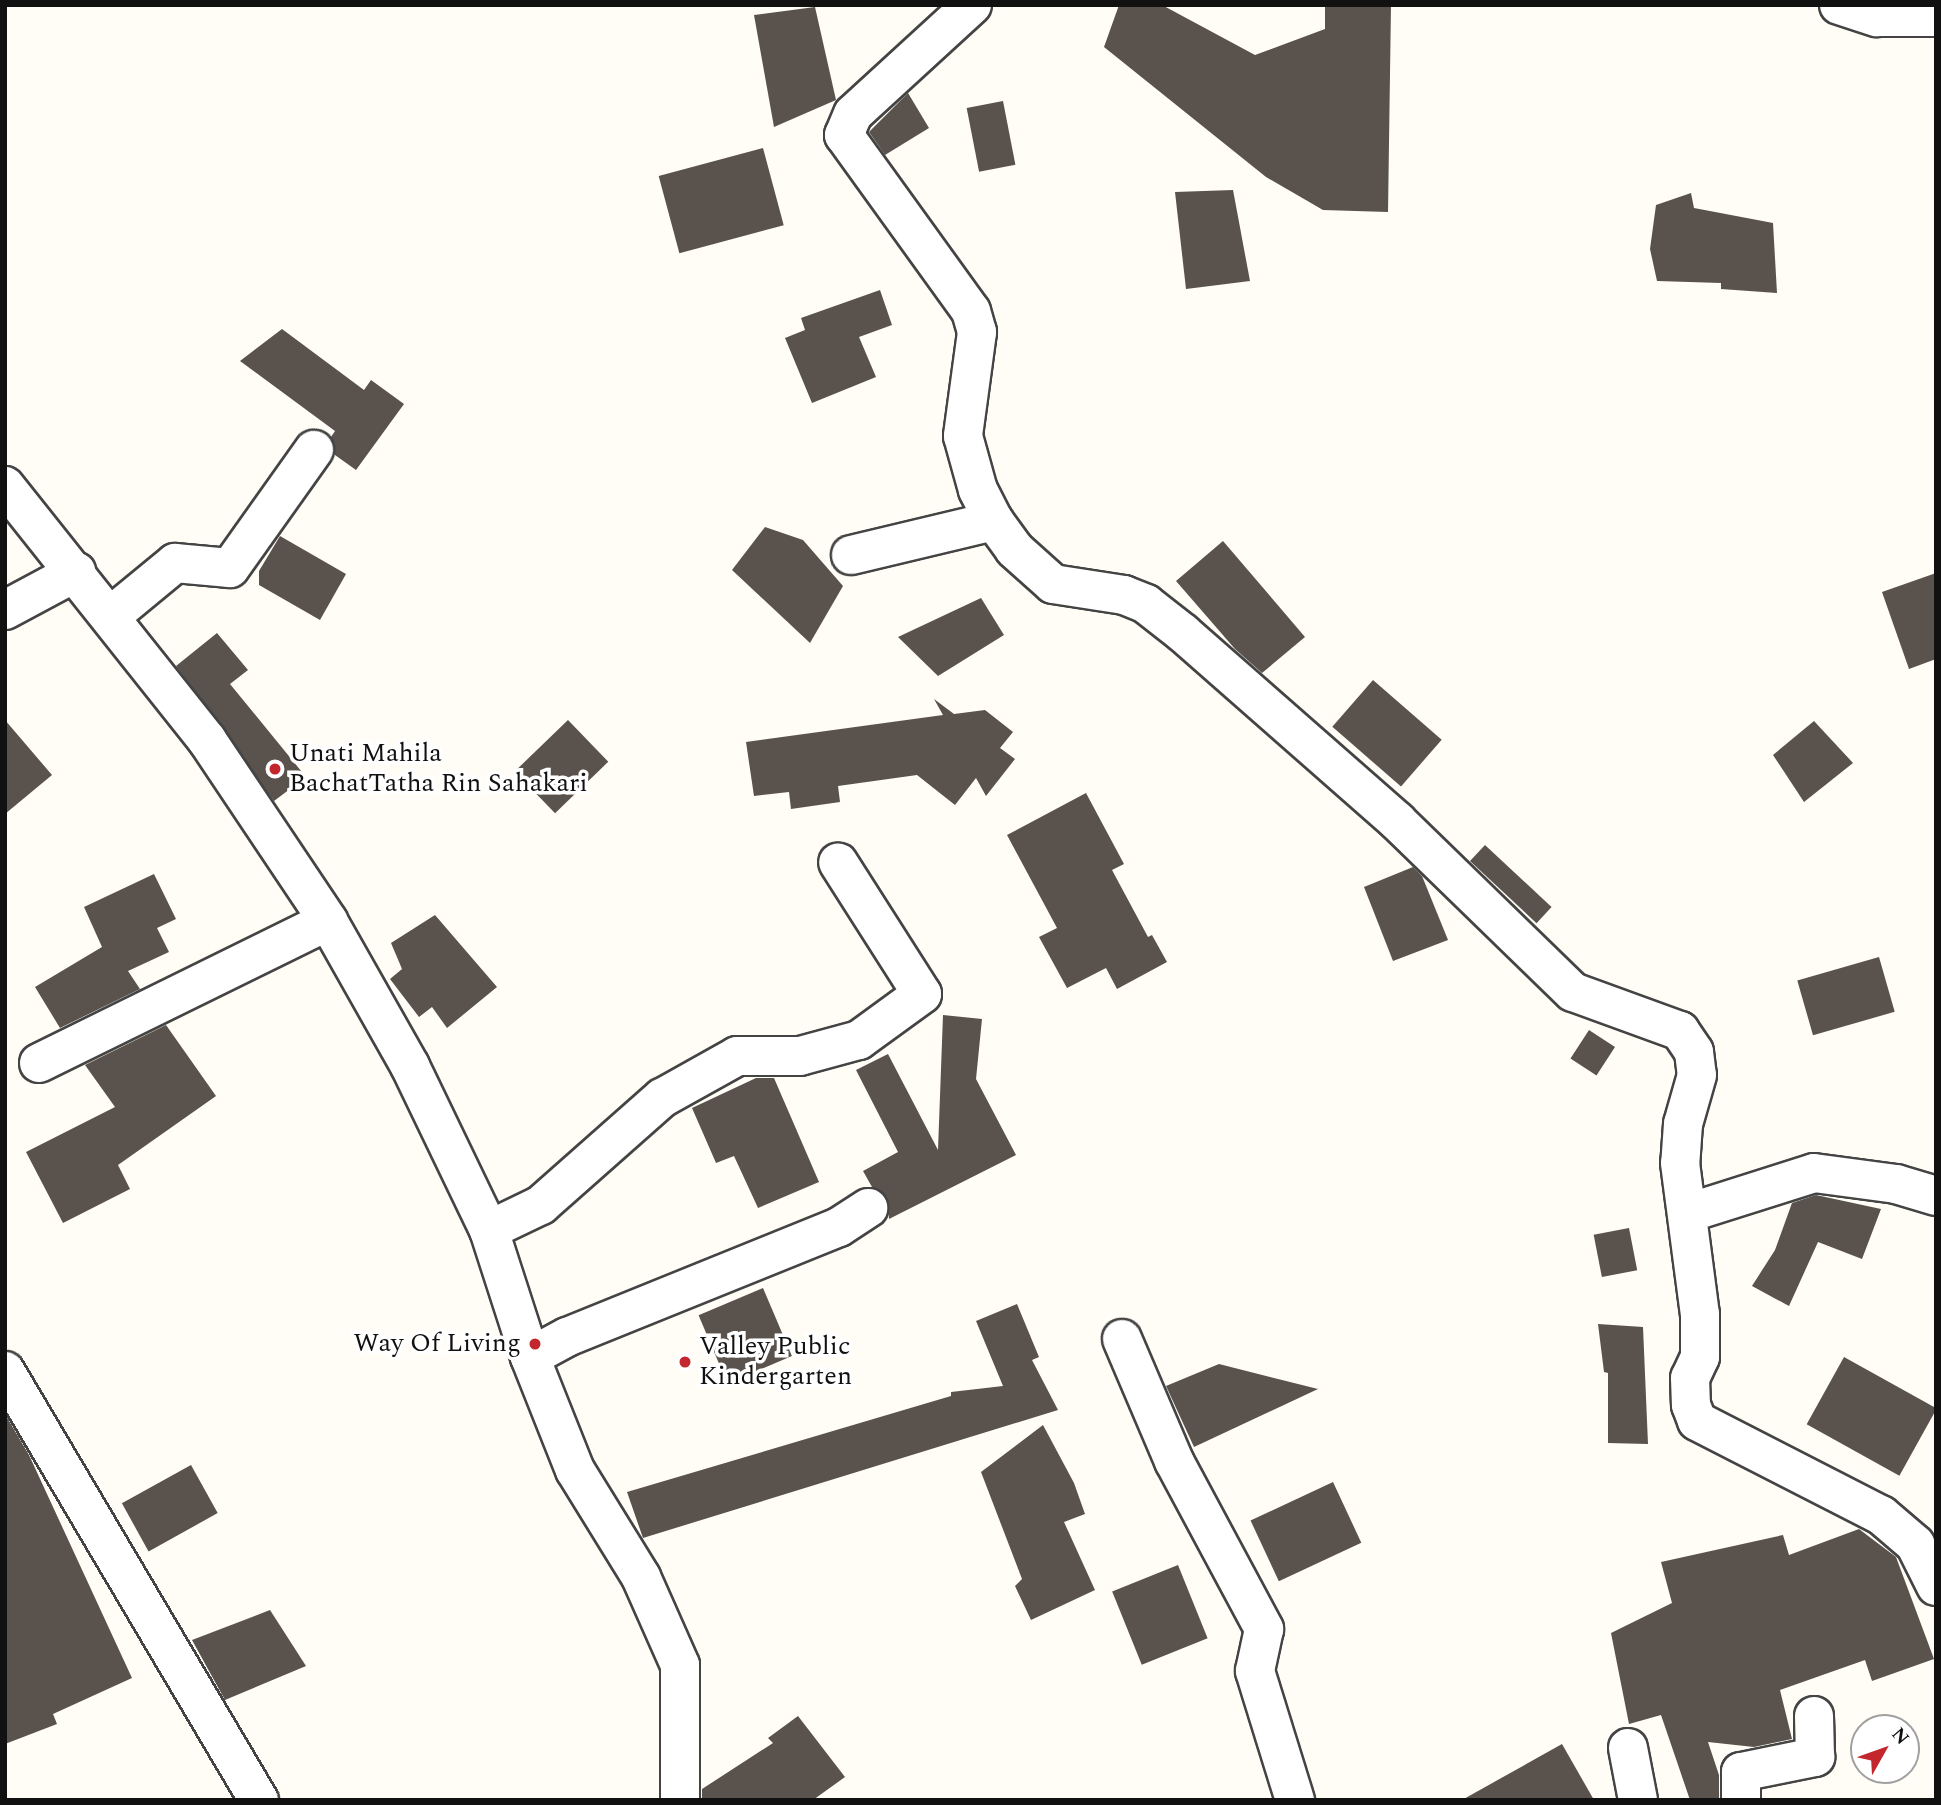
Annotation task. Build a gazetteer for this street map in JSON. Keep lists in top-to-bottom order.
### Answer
{
  "places": ["Unati Mahila BachatTatha Rin Sahakari", "Way Of Living", "Valley Public Kindergarten"],
  "north": "top right"
}
